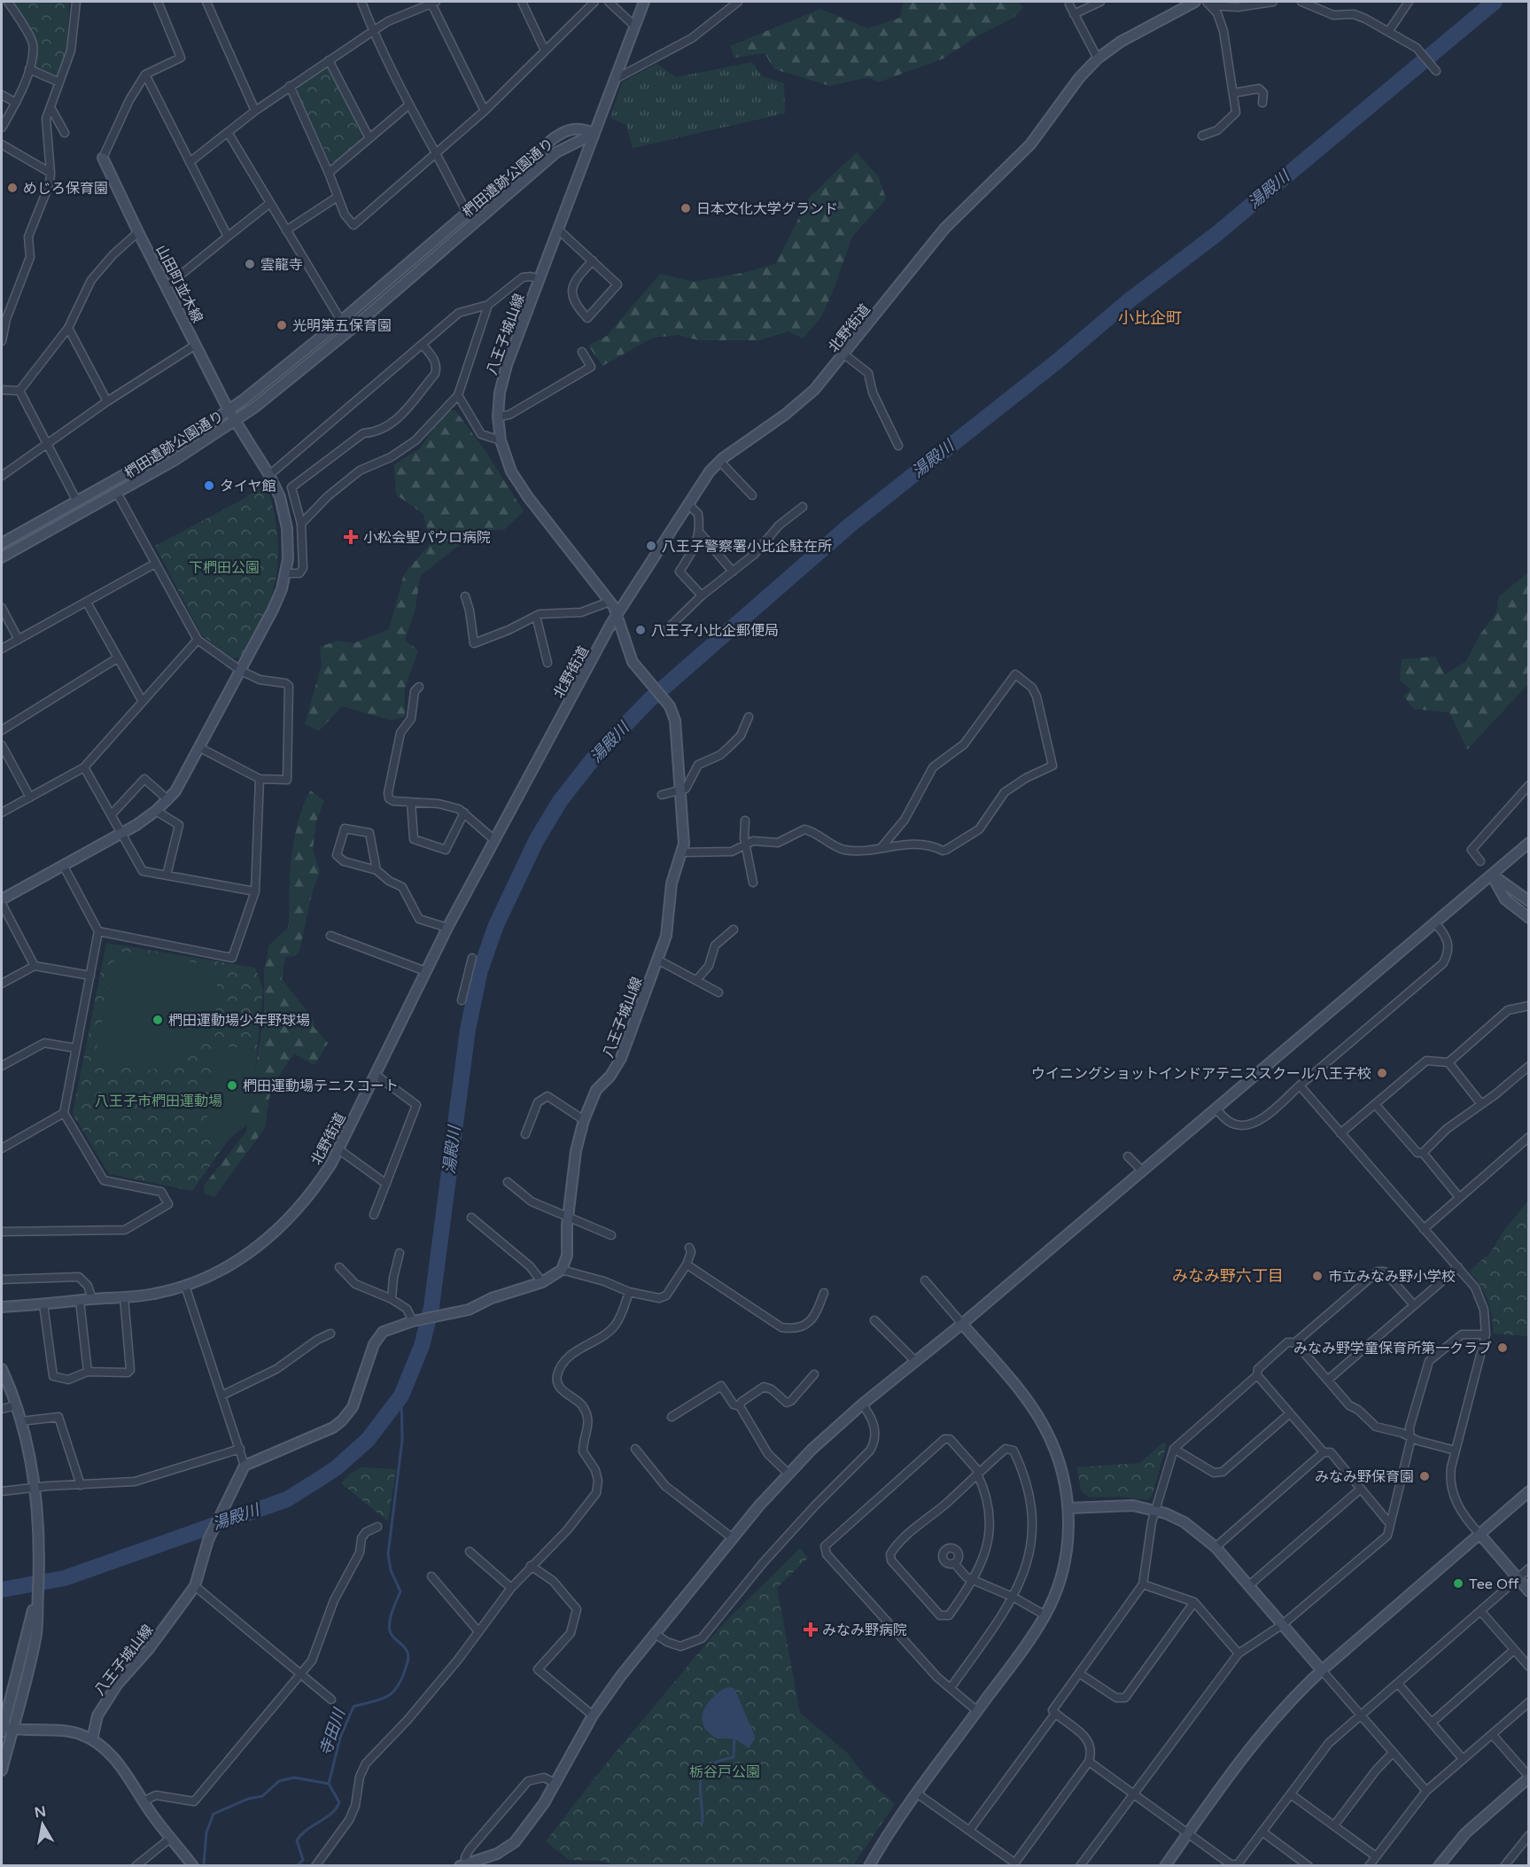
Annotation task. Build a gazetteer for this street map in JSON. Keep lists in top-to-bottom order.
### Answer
{
  "streets": {
    "street": [
      "椚田遺跡公園通り",
      "山田町並木線",
      "北野街道",
      "八王子城山線"
    ]
  },
  "crossings": [
    ["椚田遺跡公園通り", "山田町並木線"],
    ["椚田遺跡公園通り", "八王子城山線"],
    ["北野街道", "八王子城山線"]
  ],
  "districts": ["小比企町", "みなみ野六丁目"],
  "water": ["湯殿川", "寺田川"],
  "parks": ["下椚田公園", "八王子市椚田運動場", "栃谷戸公園"],
  "places": {
    "other": [
      "めじろ保育園",
      "日本文化大学グランド",
      "雲龍寺",
      "光明第五保育園",
      "タイヤ館",
      "八王子警察署小比企駐在所",
      "八王子小比企郵便局",
      "椚田運動場少年野球場",
      "ウイニングショットインドアテニススクール八王子校",
      "椚田運動場テニスコート",
      "市立みなみ野小学校",
      "みなみ野学童保育所第一クラブ",
      "みなみ野保育園",
      "Tee Off"
    ],
    "health": ["小松会聖パウロ病院", "みなみ野病院"]
  },
  "north": "top"
}
